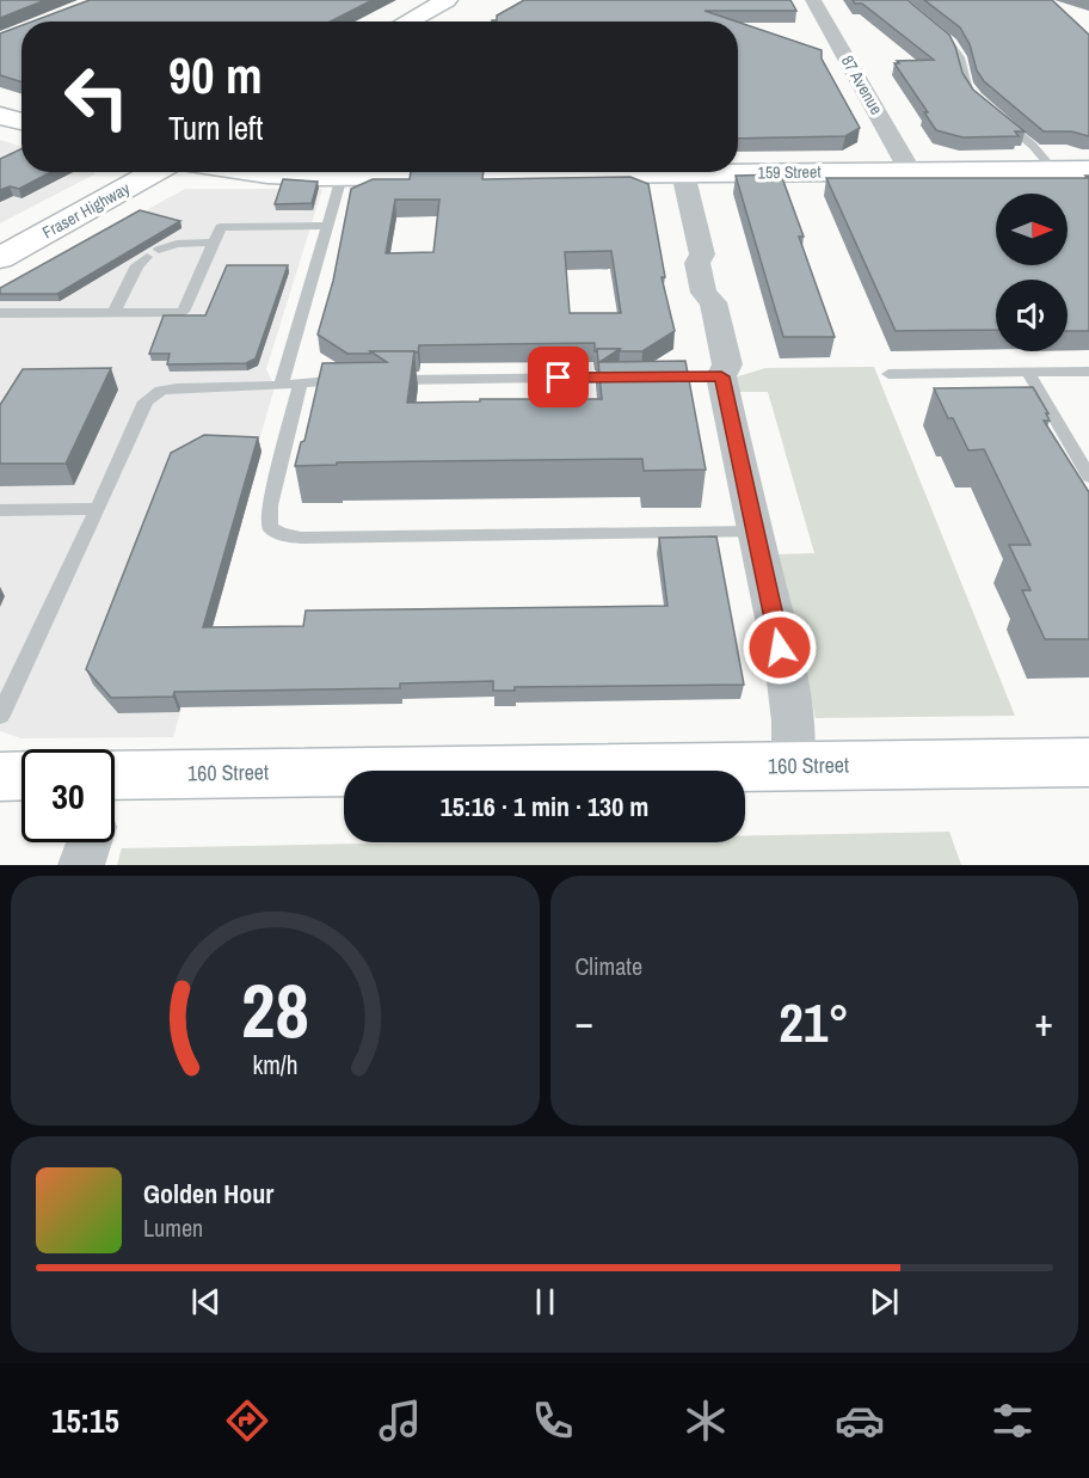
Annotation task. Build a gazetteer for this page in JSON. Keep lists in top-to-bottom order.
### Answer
{
  "streets": {
    "main road": ["159 Street", "Fraser Highway", "160 Street"],
    "street": ["87 Avenue"]
  },
  "crossings": [
    ["87 Avenue", "159 Street"]
  ],
  "north": "right",
  "page": {
    "turn": ["90 m", "Turn left"],
    "limit": "30",
    "trip": "15:16 · 1 min · 130 m",
    "tile": "Climate",
    "heat": ["−", "21°", "+"],
    "song": ["Golden Hour", "Lumen"],
    "tabs": "15:15",
    "gauge": ["28", "km/h"]
  }
}
